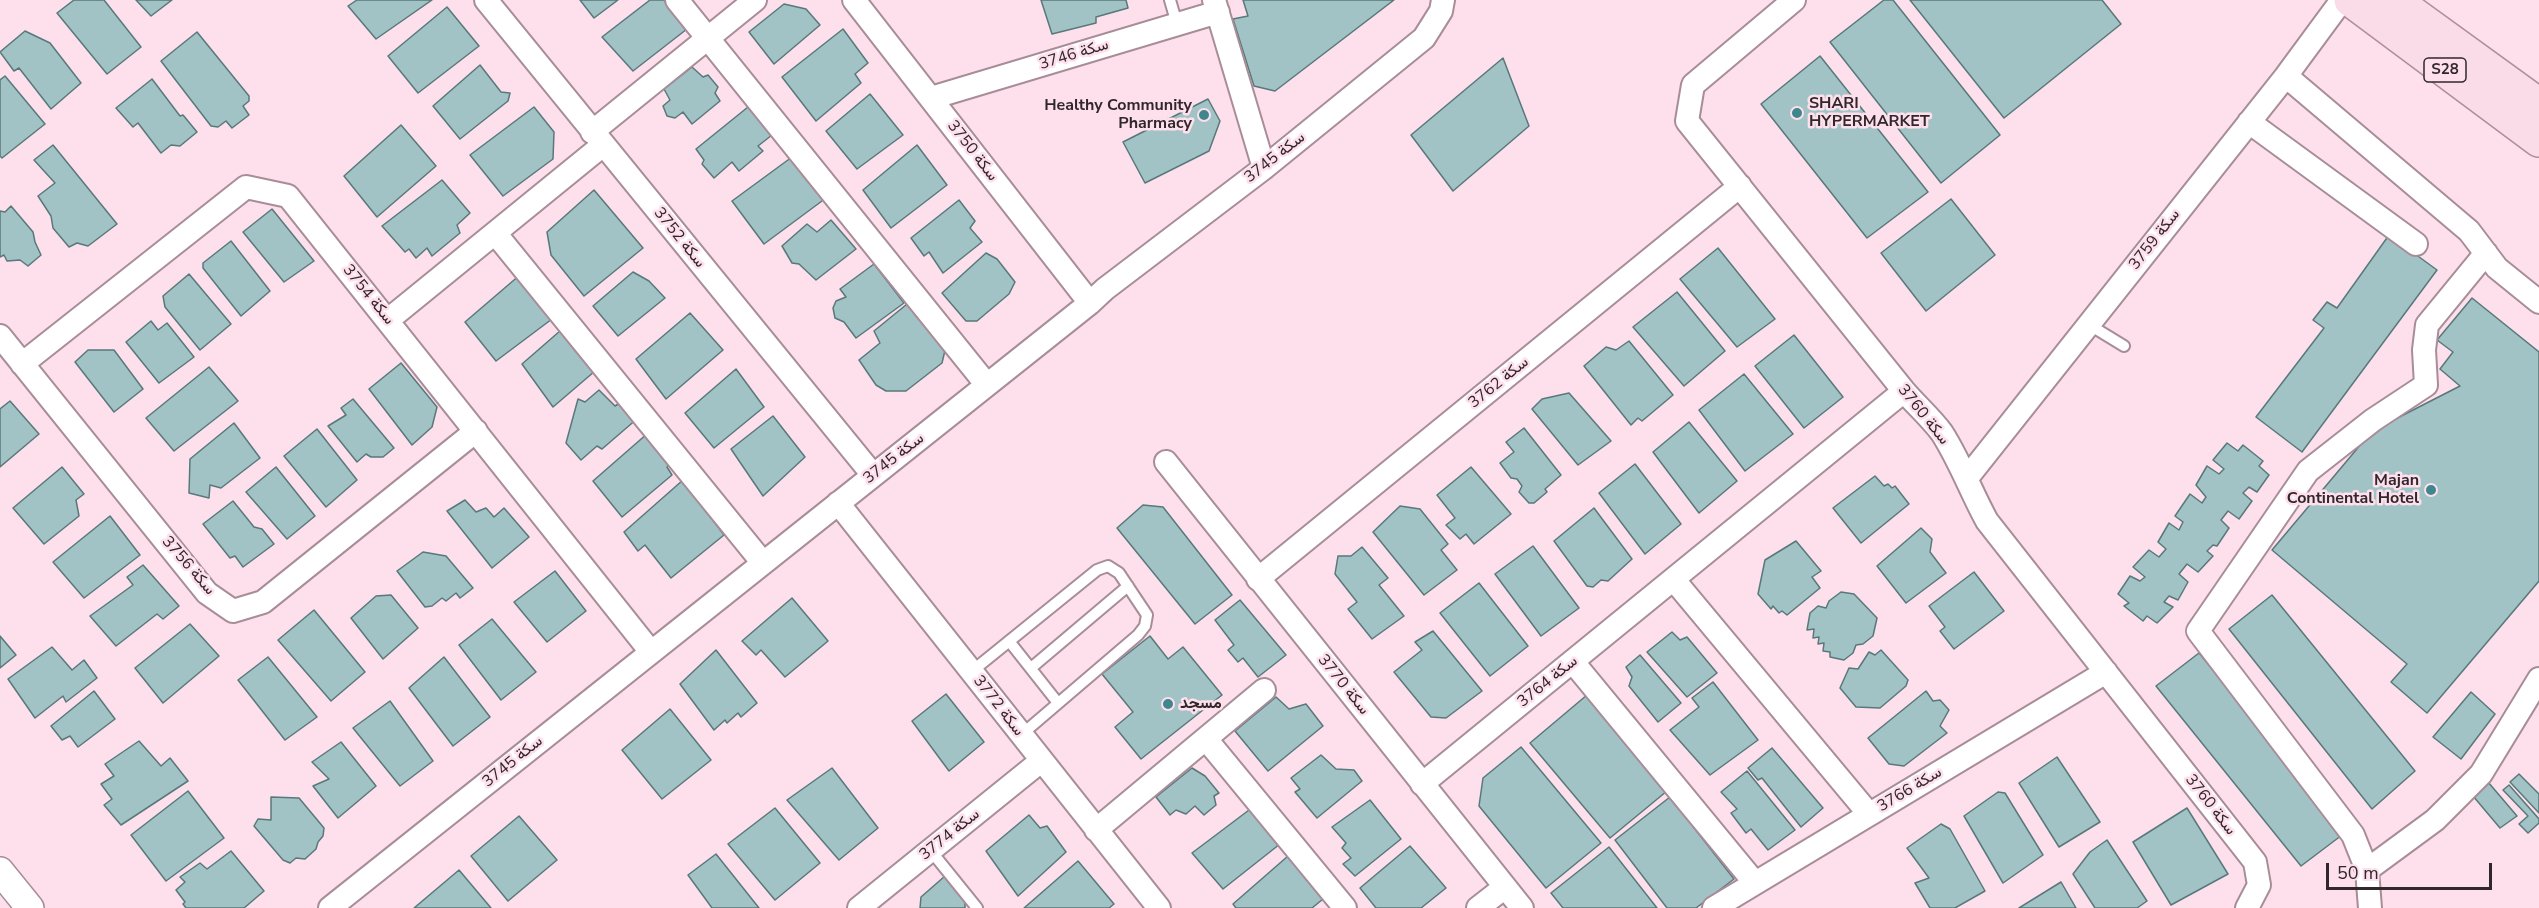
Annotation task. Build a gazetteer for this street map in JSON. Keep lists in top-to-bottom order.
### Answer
{
  "streets": {
    "main road": ["S28"],
    "street": [
      "سكة 3746",
      "سكة 3750",
      "سكة 3745",
      "سكة 3752",
      "سكة 3759",
      "سكة 3754",
      "سكة 3762",
      "سكة 3760",
      "سكة 3756",
      "سكة 3764",
      "سكة 3770",
      "سكة 3772",
      "سكة 3766",
      "سكة 3774"
    ]
  },
  "crossings": [
    ["سكة 3746", "سكة 3750"],
    ["سكة 3746", "سكة 3745"],
    ["سكة 3750", "سكة 3745"],
    ["سكة 3745", "سكة 3752"],
    ["سكة 3745", "سكة 3754"],
    ["سكة 3745", "سكة 3772"],
    ["سكة 3759", "سكة 3760"],
    ["سكة 3754", "سكة 3756"],
    ["سكة 3762", "سكة 3760"],
    ["سكة 3762", "سكة 3770"],
    ["سكة 3760", "سكة 3764"],
    ["سكة 3760", "سكة 3766"],
    ["سكة 3764", "سكة 3770"],
    ["سكة 3772", "سكة 3774"]
  ],
  "places": [
    "SHARI HYPERMARKET",
    "Healthy Community Pharmacy",
    "Majan Continental Hotel",
    "مسجد"
  ],
  "scale_bar": "50 m"
}
